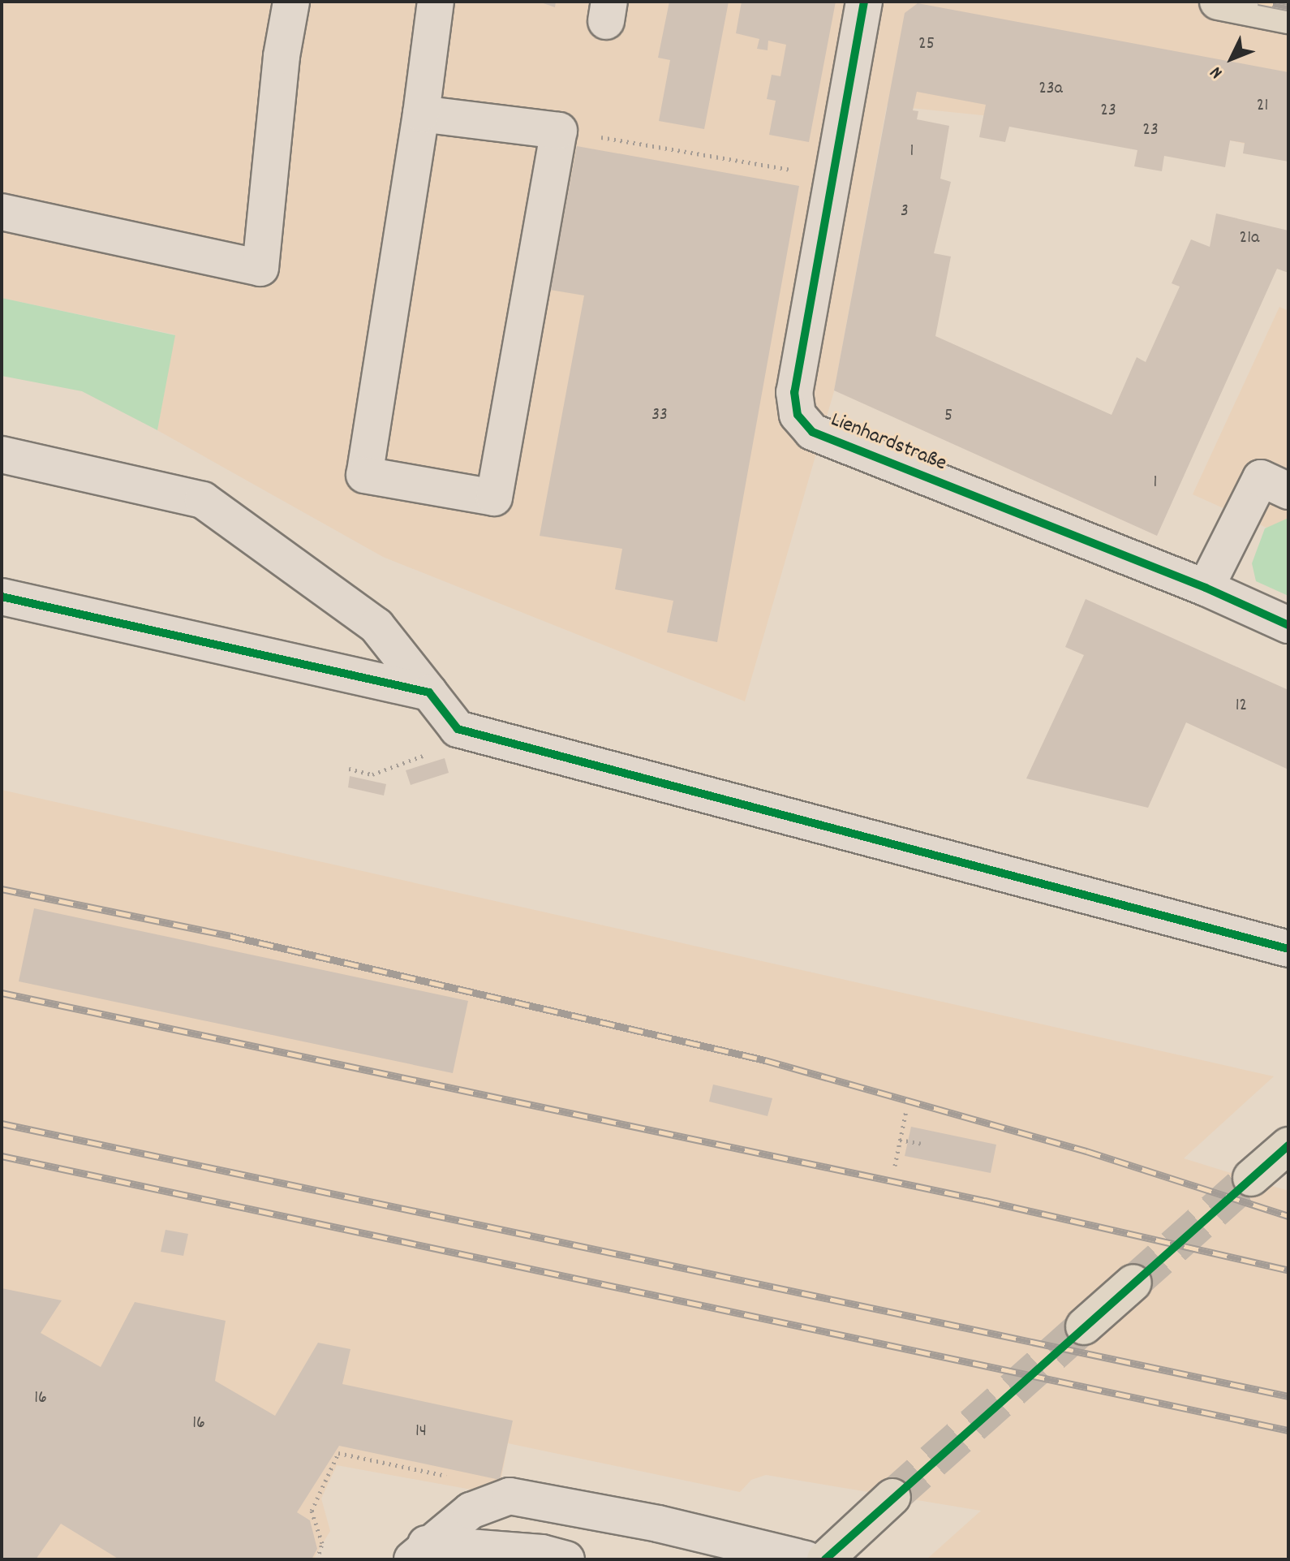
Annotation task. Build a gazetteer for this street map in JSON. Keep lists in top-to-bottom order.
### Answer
{
  "streets": {
    "street": ["Lienhardstraße"]
  },
  "house_numbers": [
    "25",
    "23a",
    "21",
    "23",
    "23",
    "1",
    "3",
    "21a",
    "33",
    "5",
    "1",
    "12",
    "16",
    "16",
    "14"
  ],
  "north": "bottom left"
}
